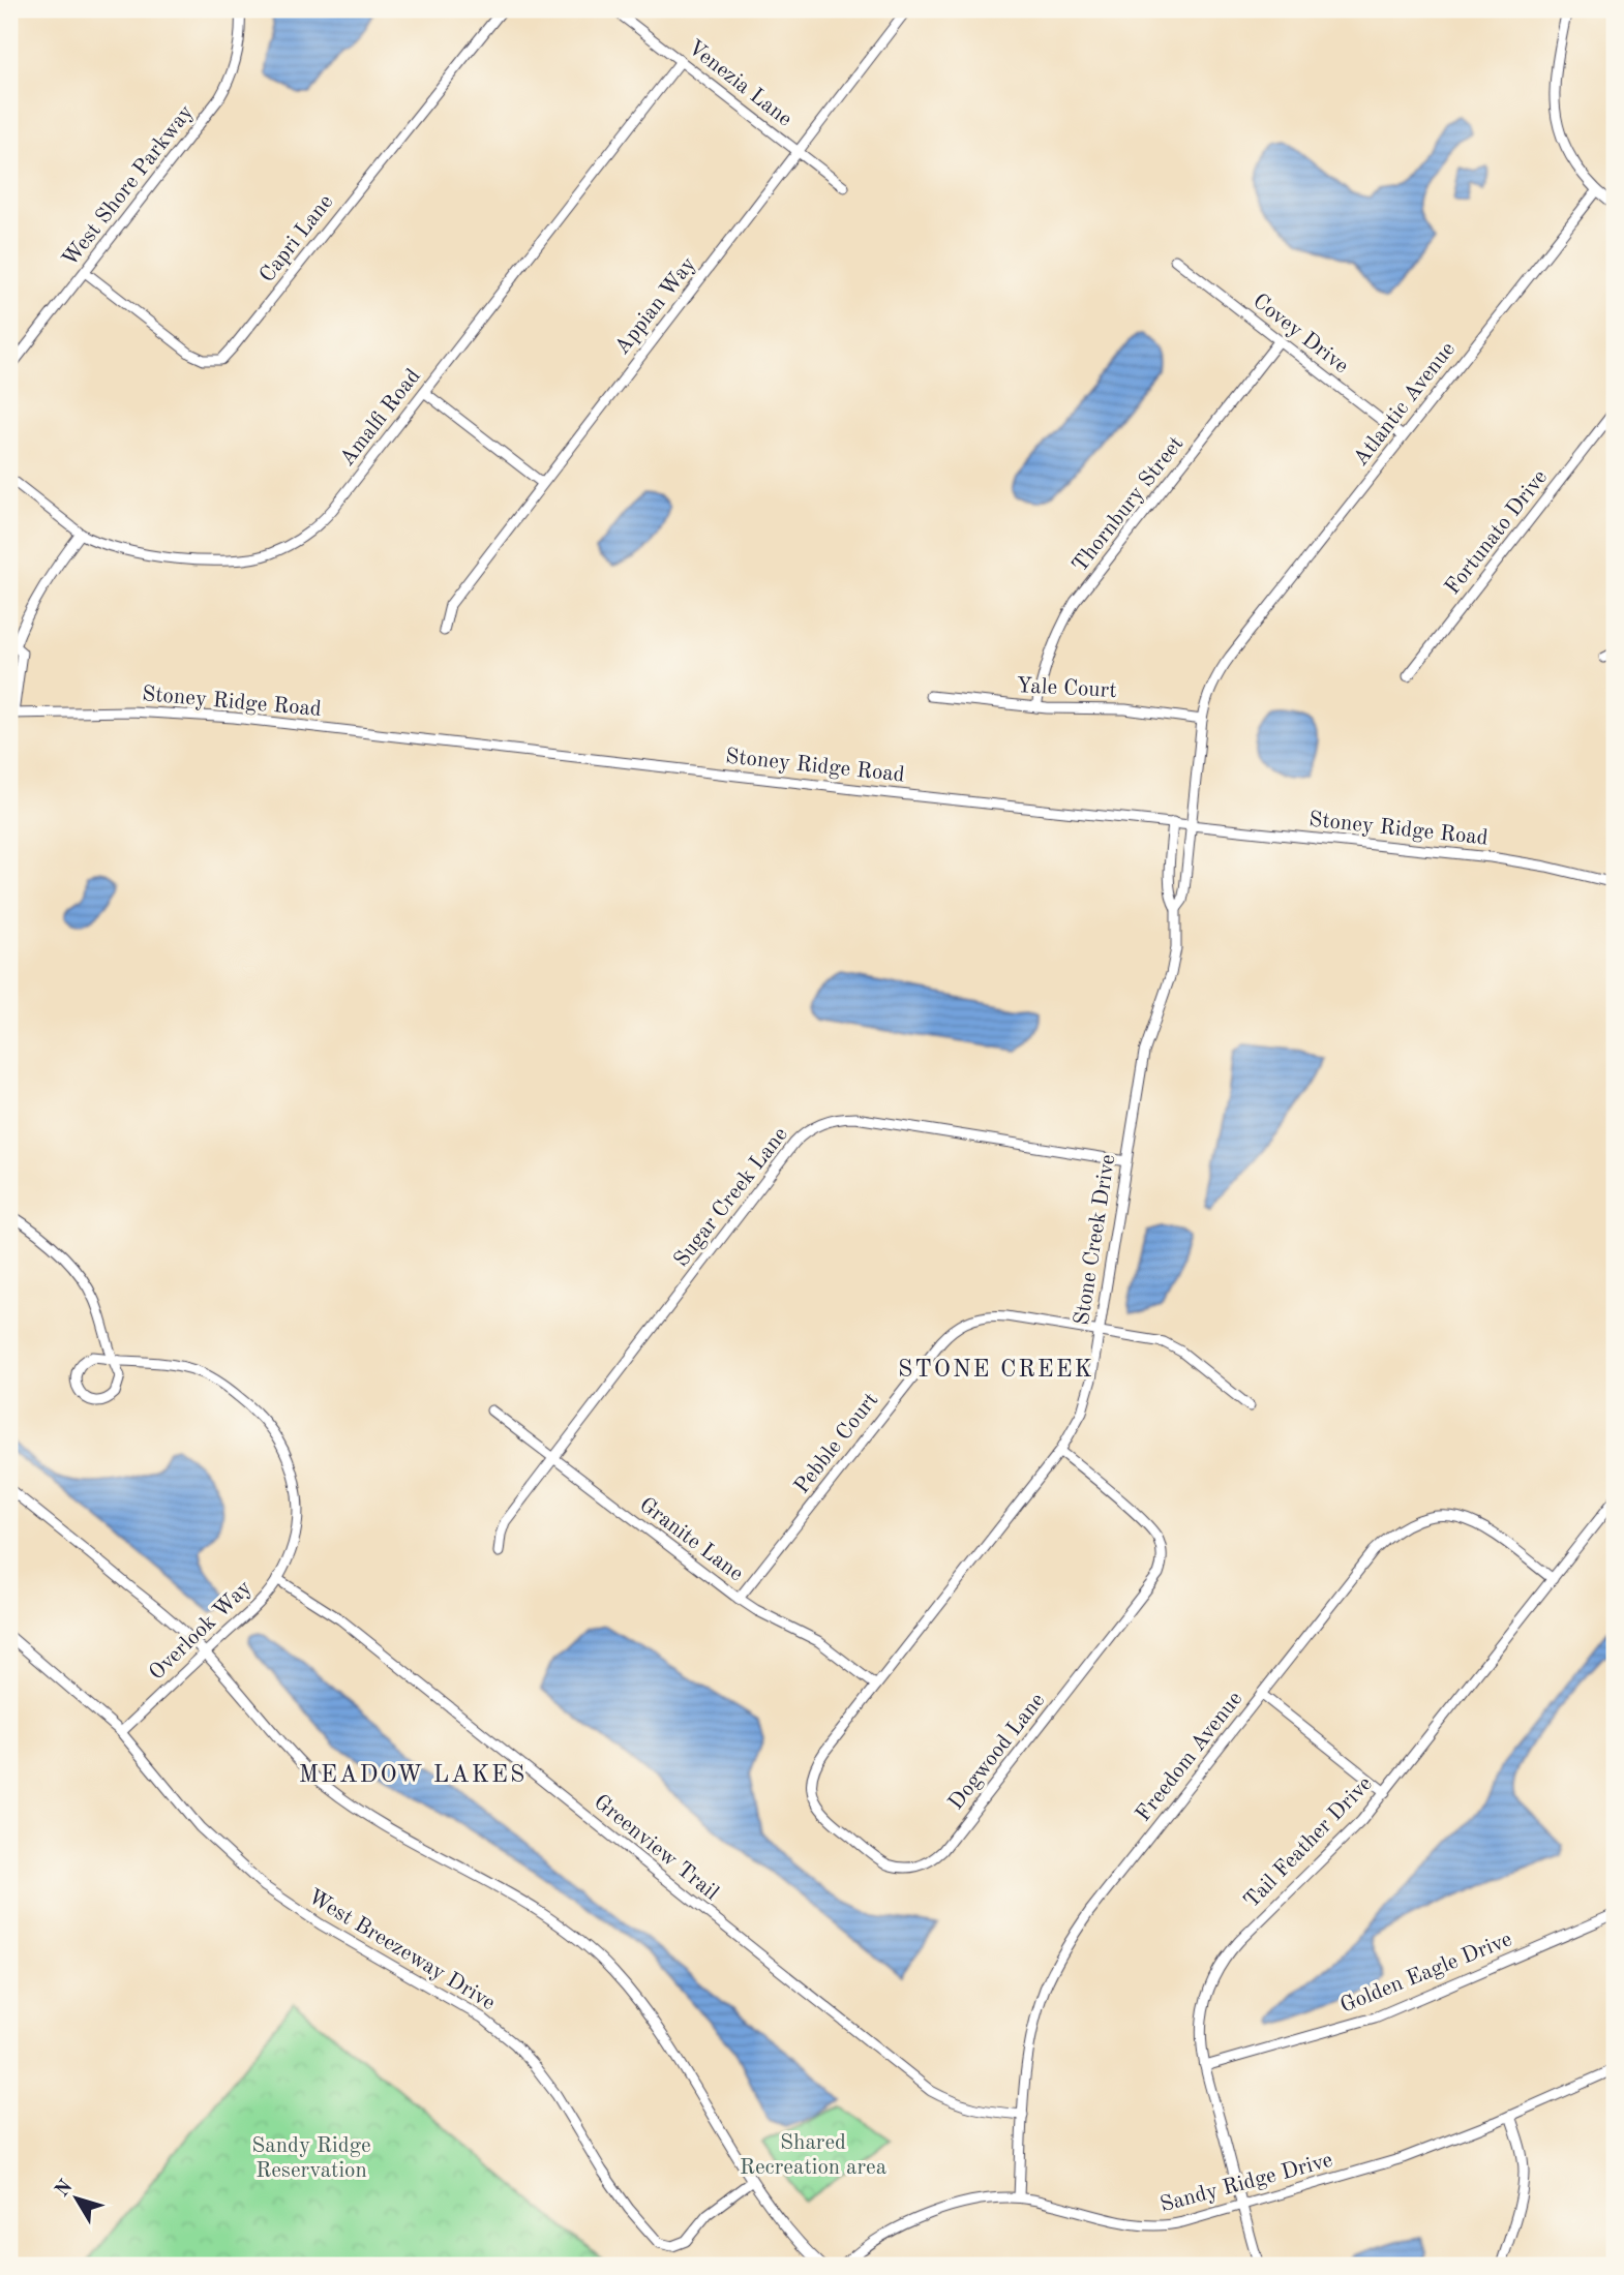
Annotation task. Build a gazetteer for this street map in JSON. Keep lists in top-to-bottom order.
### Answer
{
  "streets": {
    "street": [
      "Venezia Lane",
      "West Shore Parkway",
      "Capri Lane",
      "Appian Way",
      "Covey Drive",
      "Atlantic Avenue",
      "Amalfi Road",
      "Thornbury Street",
      "Fortunato Drive",
      "Yale Court",
      "Stoney Ridge Road",
      "Sugar Creek Lane",
      "Stone Creek Drive",
      "Pebble Court",
      "Granite Lane",
      "Overlook Way",
      "Dogwood Lane",
      "Freedom Avenue",
      "Tail Feather Drive",
      "Greenview Trail",
      "West Breezeway Drive",
      "Golden Eagle Drive",
      "Sandy Ridge Drive"
    ]
  },
  "crossings": [
    ["Venezia Lane", "Appian Way"],
    ["Venezia Lane", "Amalfi Road"],
    ["West Shore Parkway", "Capri Lane"],
    ["Covey Drive", "Atlantic Avenue"],
    ["Covey Drive", "Thornbury Street"],
    ["Atlantic Avenue", "Yale Court"],
    ["Atlantic Avenue", "Stoney Ridge Road"],
    ["Atlantic Avenue", "Stone Creek Drive"],
    ["Thornbury Street", "Yale Court"],
    ["Stoney Ridge Road", "Stone Creek Drive"],
    ["Sugar Creek Lane", "Stone Creek Drive"],
    ["Sugar Creek Lane", "Granite Lane"],
    ["Stone Creek Drive", "Pebble Court"],
    ["Stone Creek Drive", "Granite Lane"],
    ["Stone Creek Drive", "Dogwood Lane"],
    ["Pebble Court", "Granite Lane"],
    ["Granite Lane", "Dogwood Lane"],
    ["Overlook Way", "Greenview Trail"],
    ["Overlook Way", "West Breezeway Drive"],
    ["Freedom Avenue", "Tail Feather Drive"],
    ["Freedom Avenue", "Greenview Trail"],
    ["Freedom Avenue", "Sandy Ridge Drive"],
    ["Tail Feather Drive", "Golden Eagle Drive"],
    ["Tail Feather Drive", "Sandy Ridge Drive"]
  ],
  "districts": ["STONE CREEK", "MEADOW LAKES"],
  "parks": ["Shared Recreation area", "Sandy Ridge Reservation"],
  "north": "top left"
}
